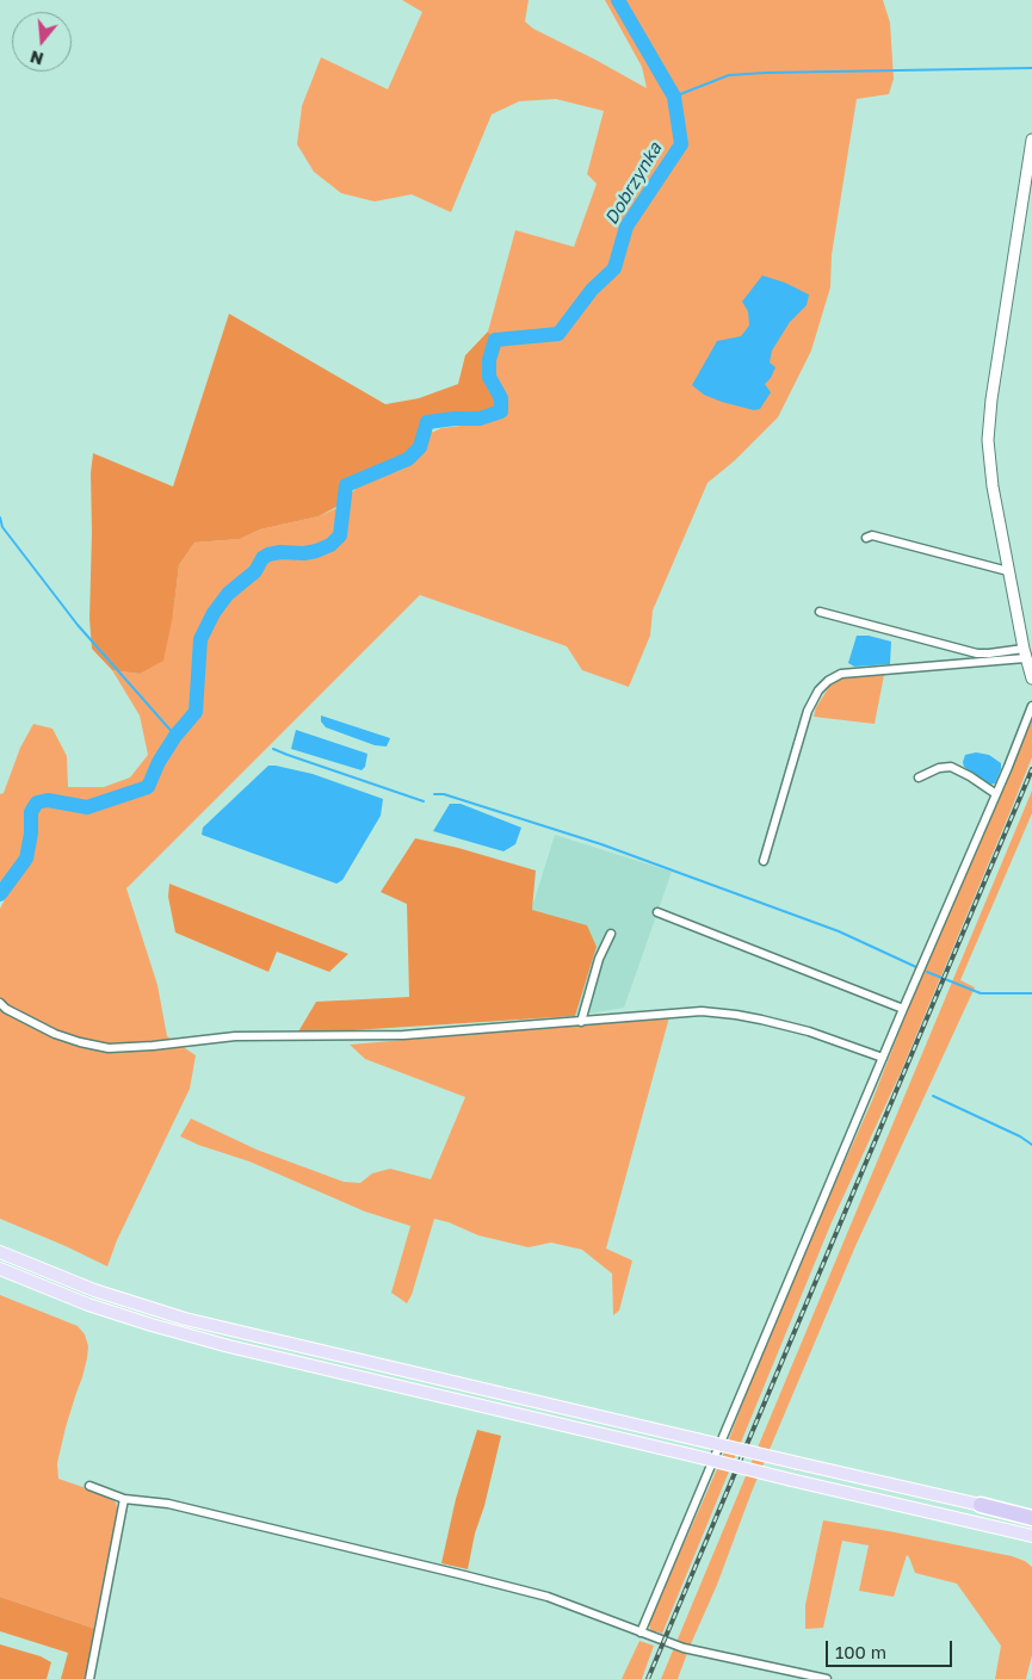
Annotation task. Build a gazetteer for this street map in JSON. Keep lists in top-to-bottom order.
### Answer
{
  "water": ["Dobrzynka"],
  "scale_bar": "100 m",
  "north": "bottom"
}
